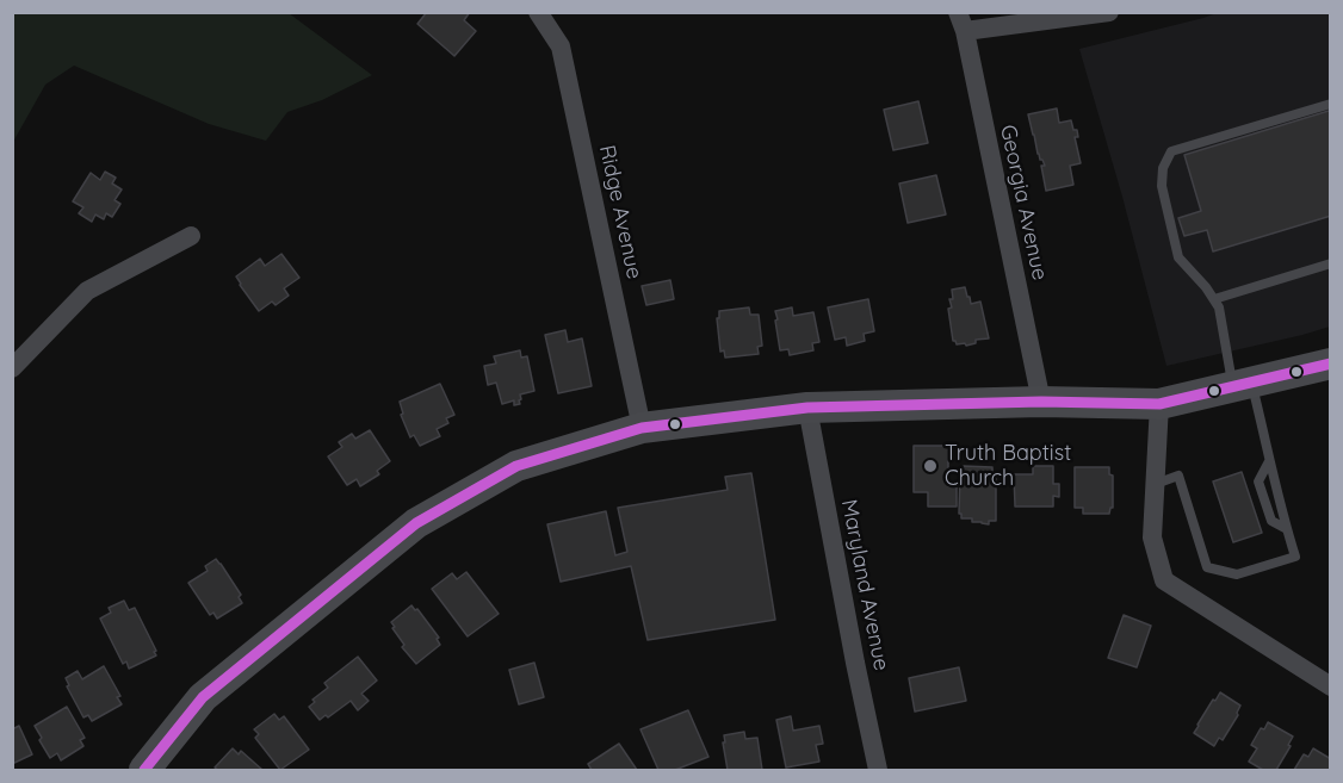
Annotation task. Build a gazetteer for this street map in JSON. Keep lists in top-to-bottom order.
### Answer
{
  "streets": {
    "street": ["Georgia Avenue", "Ridge Avenue", "Maryland Avenue"]
  },
  "places": ["Truth Baptist Church"]
}
